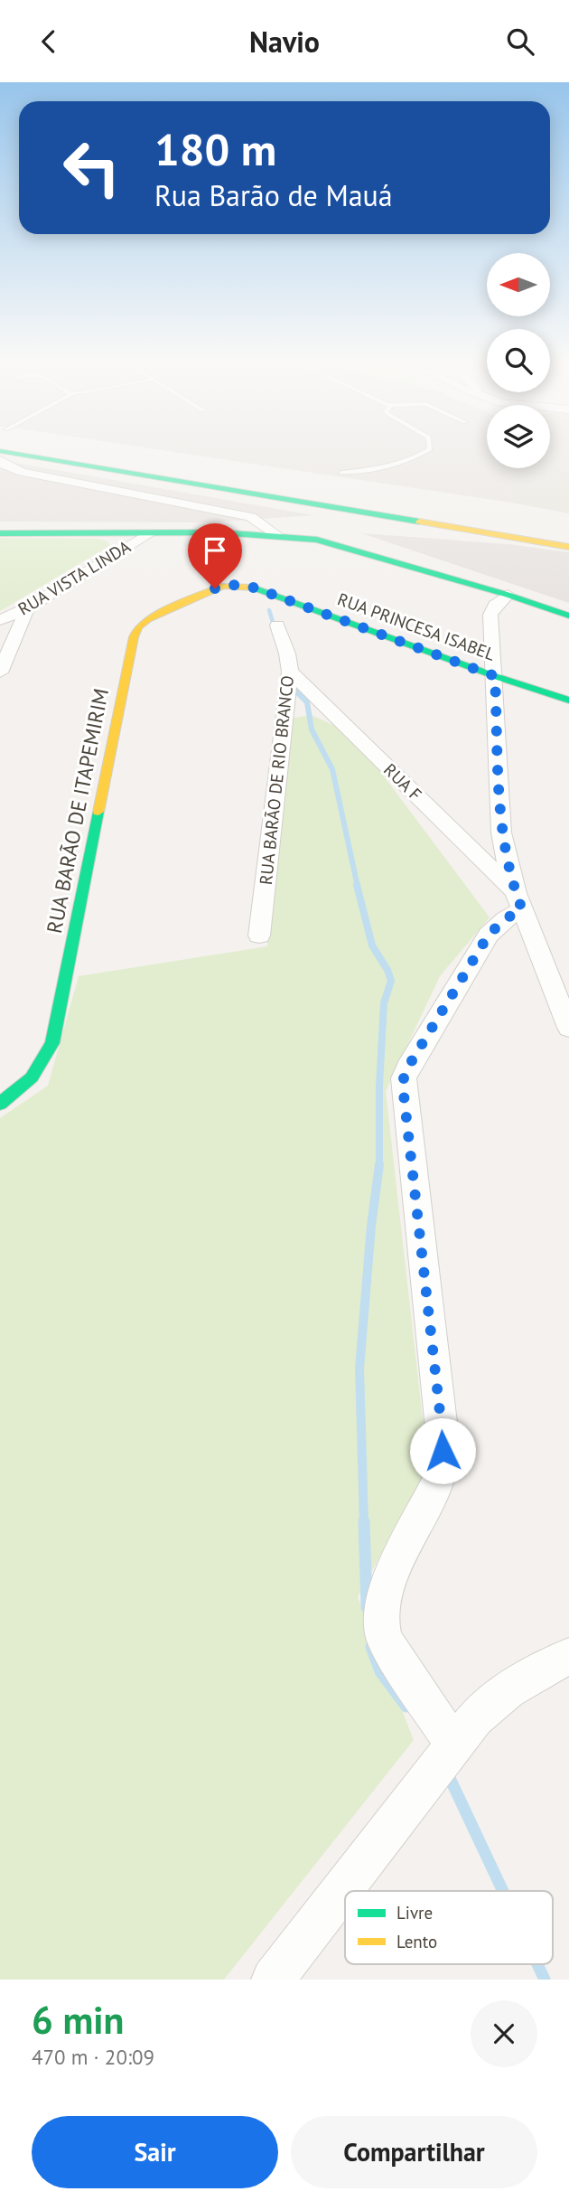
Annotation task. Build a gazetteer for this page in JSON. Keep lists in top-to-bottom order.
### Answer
{
  "streets": {
    "main road": ["RUA PRINCESA ISABEL", "RUA BARÃO DE ITAPEMIRIM"],
    "street": ["RUA VISTA LINDA", "RUA BARÃO DE RIO BRANCO", "RUA F"]
  },
  "crossings": [
    ["RUA PRINCESA ISABEL", "RUA BARÃO DE ITAPEMIRIM"],
    ["RUA BARÃO DE RIO BRANCO", "RUA F"]
  ],
  "legend": ["Livre", "Lento"],
  "north": "left",
  "page": {
    "header": "Navio",
    "turn": ["180 m", "Rua Barão de Mauá"],
    "heading": ["6 min", "470 m · 20:09"],
    "buttons": ["Sair", "Compartilhar"]
  }
}
